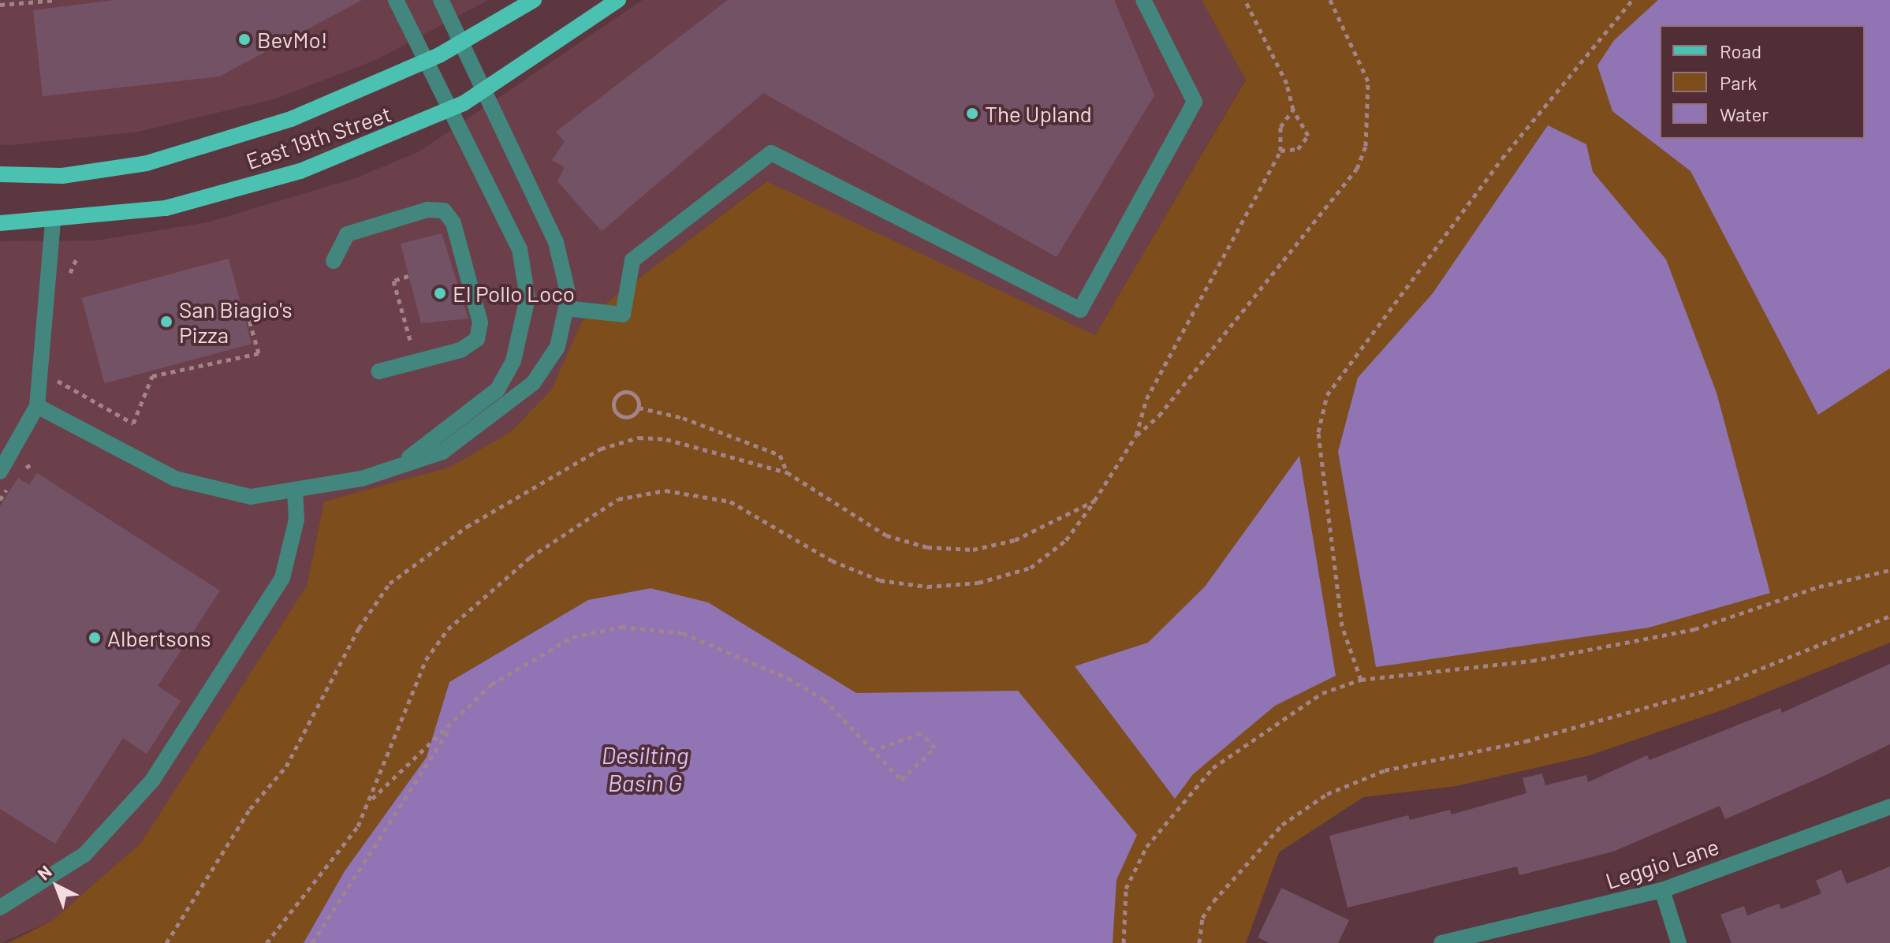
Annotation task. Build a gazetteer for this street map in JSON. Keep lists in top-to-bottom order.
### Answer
{
  "streets": {
    "main road": ["East 19th Street"],
    "street": ["Leggio Lane"]
  },
  "water": ["Desilting Basin G"],
  "places": [
    "BevMo!",
    "The Upland",
    "El Pollo Loco",
    "San Biagio's Pizza",
    "Albertsons"
  ],
  "legend": ["Road", "Park", "Water"],
  "north": "top left"
}
